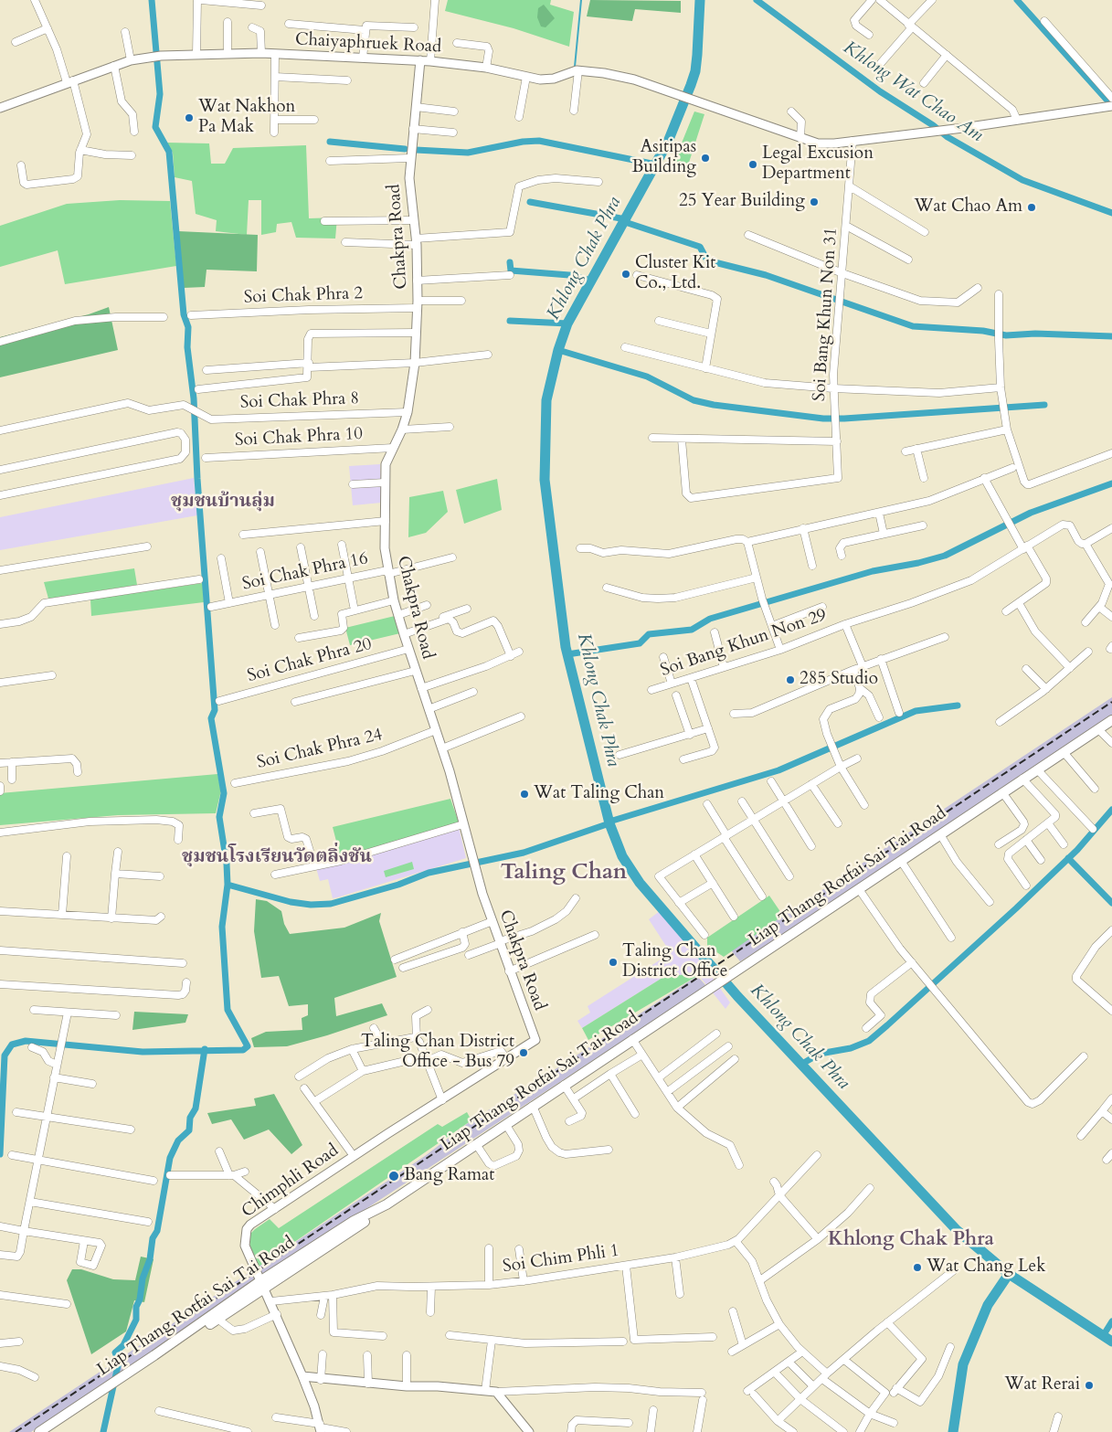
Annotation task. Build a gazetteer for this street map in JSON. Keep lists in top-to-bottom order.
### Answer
{
  "streets": {
    "main road": ["Liap Thang Rotfai Sai Tai Road"],
    "street": [
      "Chaiyaphruek Road",
      "Chakpra Road",
      "Soi Chak Phra 2",
      "Soi Bang Khun Non 31",
      "Soi Chak Phra 8",
      "Soi Chak Phra 10",
      "Soi Chak Phra 16",
      "Soi Bang Khun Non 29",
      "Soi Chak Phra 20",
      "Soi Chak Phra 24",
      "Chimphli Road",
      "Soi Chim Phli 1"
    ]
  },
  "crossings": [
    ["Chaiyaphruek Road", "Chakpra Road"],
    ["Chaiyaphruek Road", "Soi Bang Khun Non 31"],
    ["Chakpra Road", "Soi Chak Phra 2"],
    ["Chakpra Road", "Soi Chak Phra 8"],
    ["Chakpra Road", "Soi Chak Phra 10"],
    ["Chakpra Road", "Soi Chak Phra 16"],
    ["Chakpra Road", "Soi Chak Phra 20"],
    ["Chakpra Road", "Soi Chak Phra 24"],
    ["Chakpra Road", "Chimphli Road"],
    ["Liap Thang Rotfai Sai Tai Road", "Chimphli Road"],
    ["Chimphli Road", "Soi Chim Phli 1"]
  ],
  "districts": [
    "ชุมชนบ้านลุ่ม",
    "ชุมชนโรงเรียนวัดตลิ่งชัน",
    "Taling Chan",
    "Khlong Chak Phra"
  ],
  "water": ["Khlong Wat Chao Am", "Khlong Chak Phra"],
  "places": [
    "Wat Nakhon Pa Mak",
    "Asitipas Building",
    "Legal Excusion Department",
    "25 Year Building",
    "Wat Chao Am",
    "Cluster Kit Co., Ltd.",
    "285 Studio",
    "Wat Taling Chan",
    "Taling Chan District Office",
    "Taling Chan District Office - Bus 79",
    "Bang Ramat",
    "Wat Chang Lek",
    "Wat Rerai"
  ]
}
